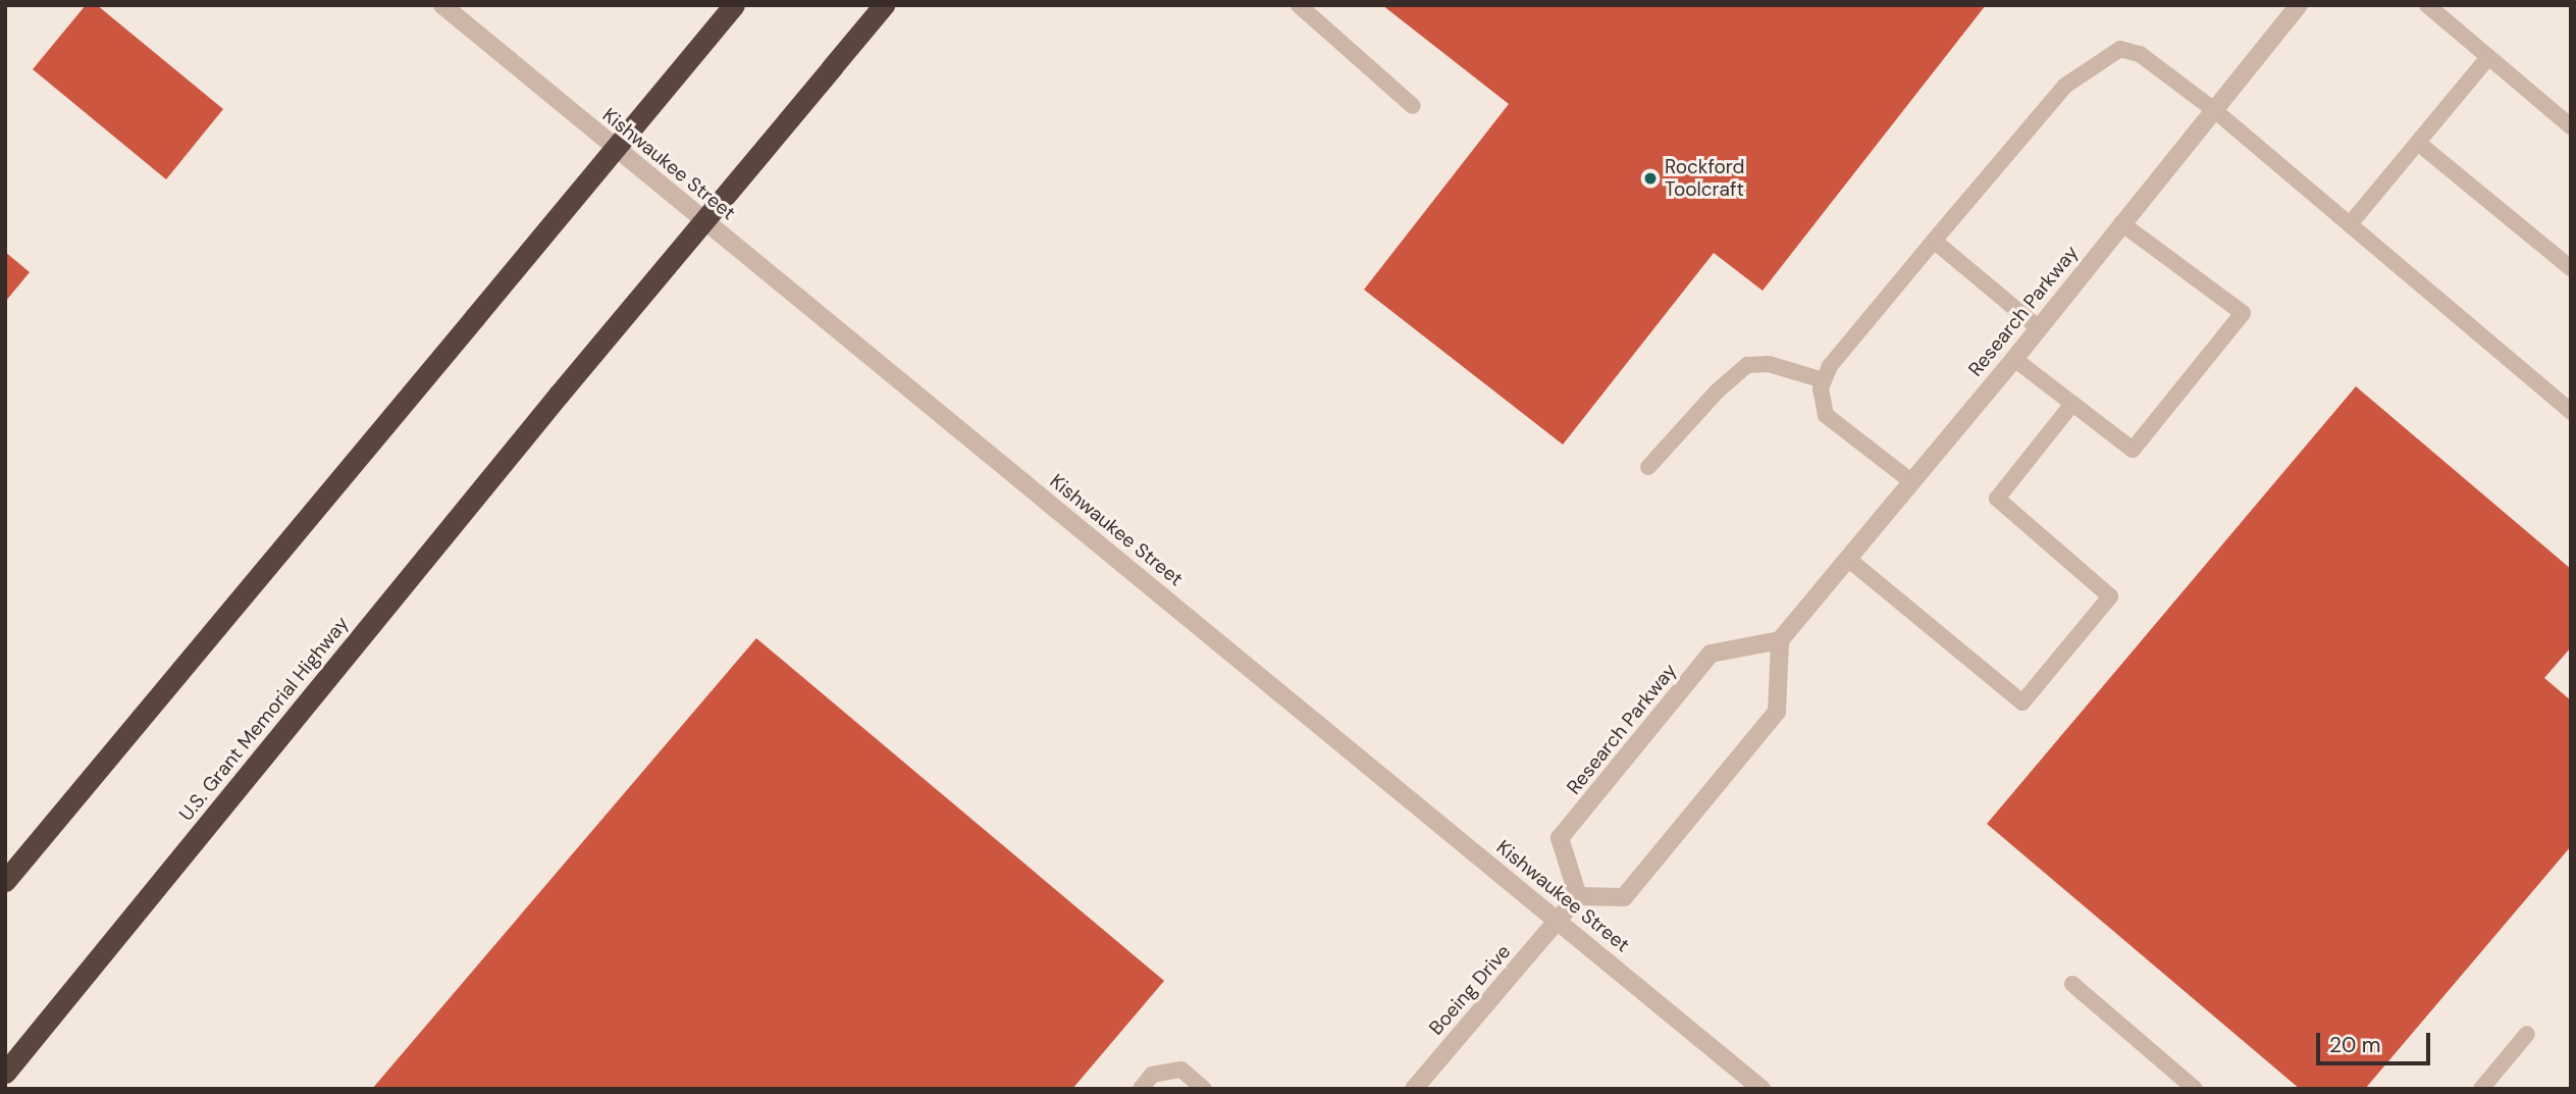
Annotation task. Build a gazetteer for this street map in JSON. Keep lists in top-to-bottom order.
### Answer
{
  "streets": {
    "highway": ["U.S. Grant Memorial Highway"],
    "street": ["Kishwaukee Street", "Research Parkway", "Boeing Drive"]
  },
  "crossings": [
    ["Kishwaukee Street", "Boeing Drive"]
  ],
  "places": ["Rockford Toolcraft"],
  "scale_bar": "20 m"
}
